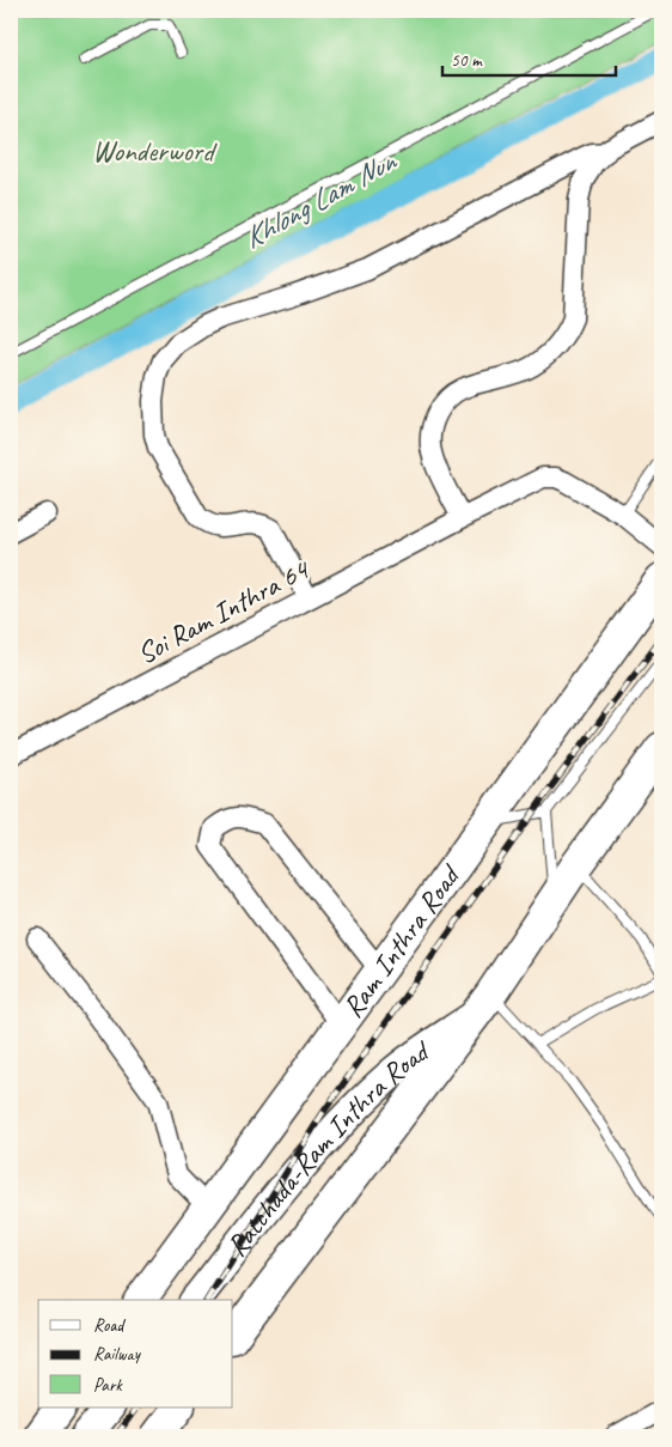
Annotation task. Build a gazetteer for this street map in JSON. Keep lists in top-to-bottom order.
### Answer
{
  "streets": {
    "highway": ["Ram Inthra Road"],
    "main road": ["Ratchada-Ram Inthra Road"],
    "street": ["Soi Ram Inthra 64"]
  },
  "water": ["Khlong Lam Nun"],
  "parks": ["Wonderword"],
  "legend": ["Road", "Railway", "Park"],
  "scale_bar": "50 m"
}
